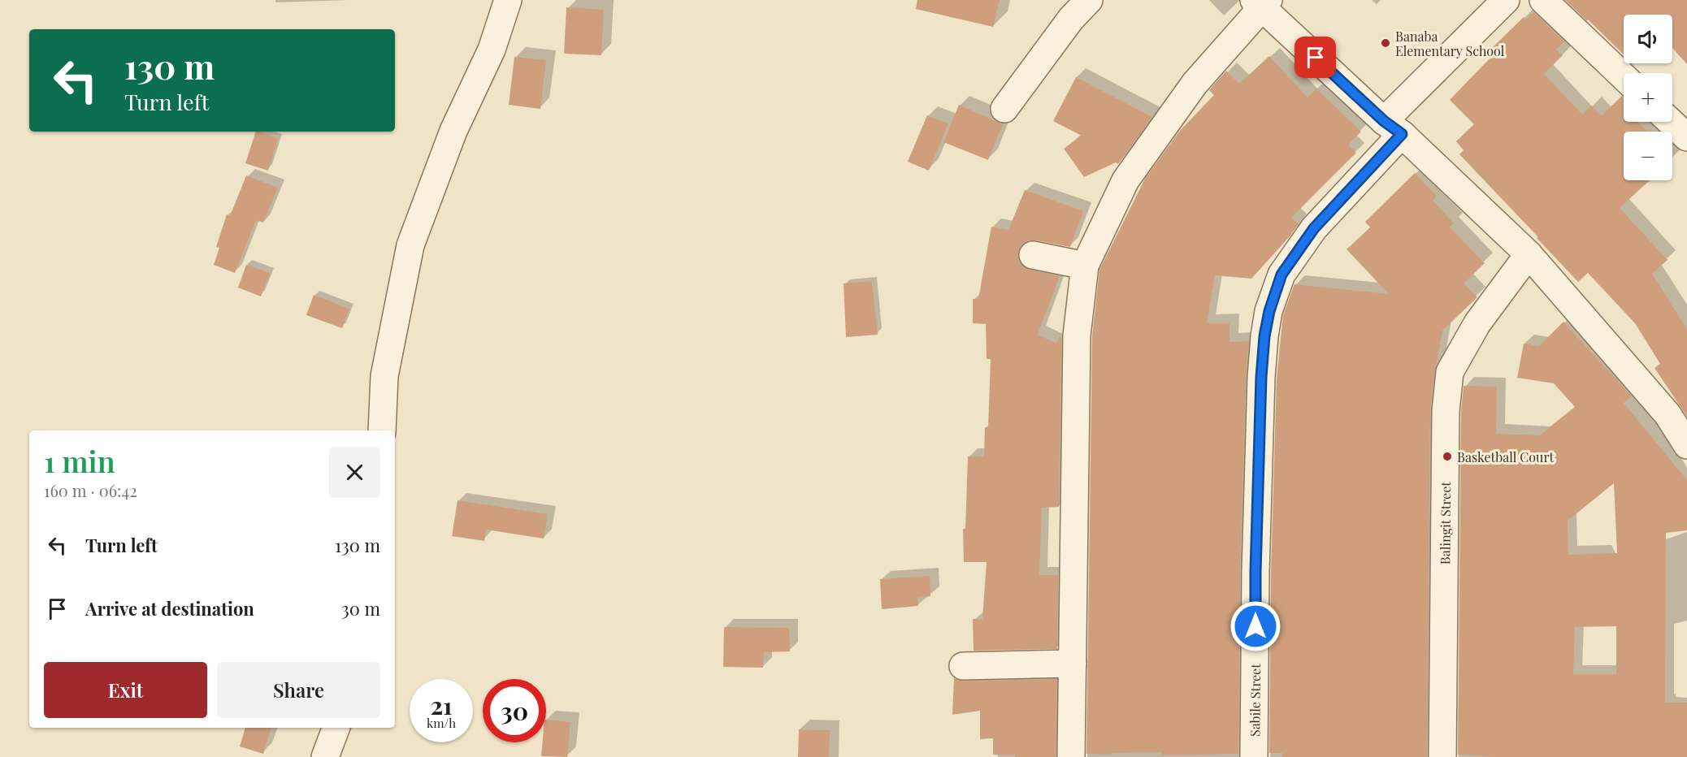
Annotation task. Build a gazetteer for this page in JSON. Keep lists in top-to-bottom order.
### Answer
{
  "streets": {
    "street": ["Balingit Street", "Sabile Street"]
  },
  "places": ["Banaba Elementary School", "Basketball Court"],
  "page": {
    "map_buttons": ["+", "−"],
    "turn": ["130 m", "Turn left"],
    "heading": ["1 min", "160 m · 06:42"],
    "list": [
      {
        "name": "Turn left",
        "value": "130 m"
      },
      {
        "name": "Arrive at destination",
        "value": "30 m"
      }
    ],
    "buttons": ["Exit", "Share"],
    "speed": "21 km/h",
    "limit": "30"
  }
}
